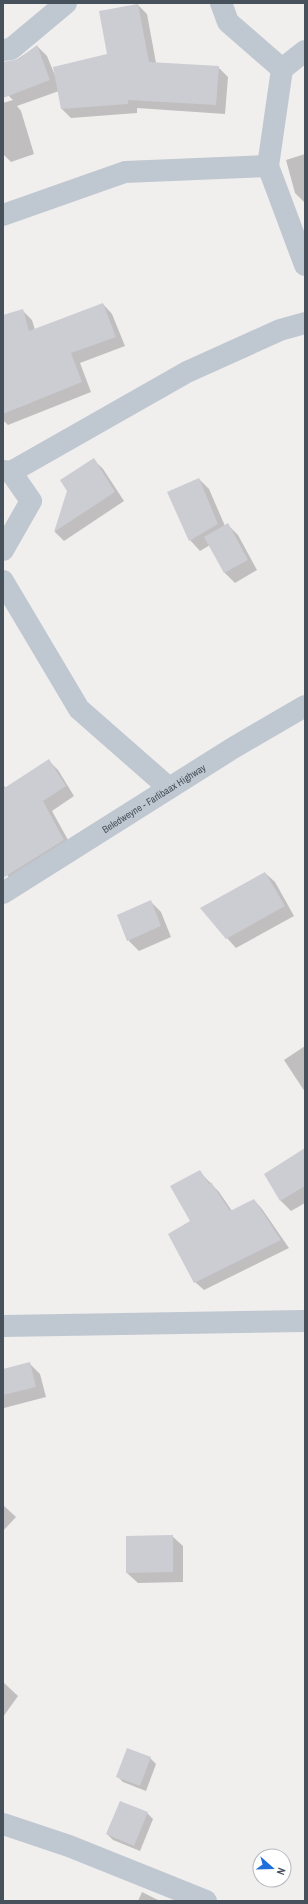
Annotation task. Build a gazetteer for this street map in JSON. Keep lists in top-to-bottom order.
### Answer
{
  "streets": {
    "street": ["Beledweyne - Farlibaax Highway"]
  },
  "north": "right"
}
